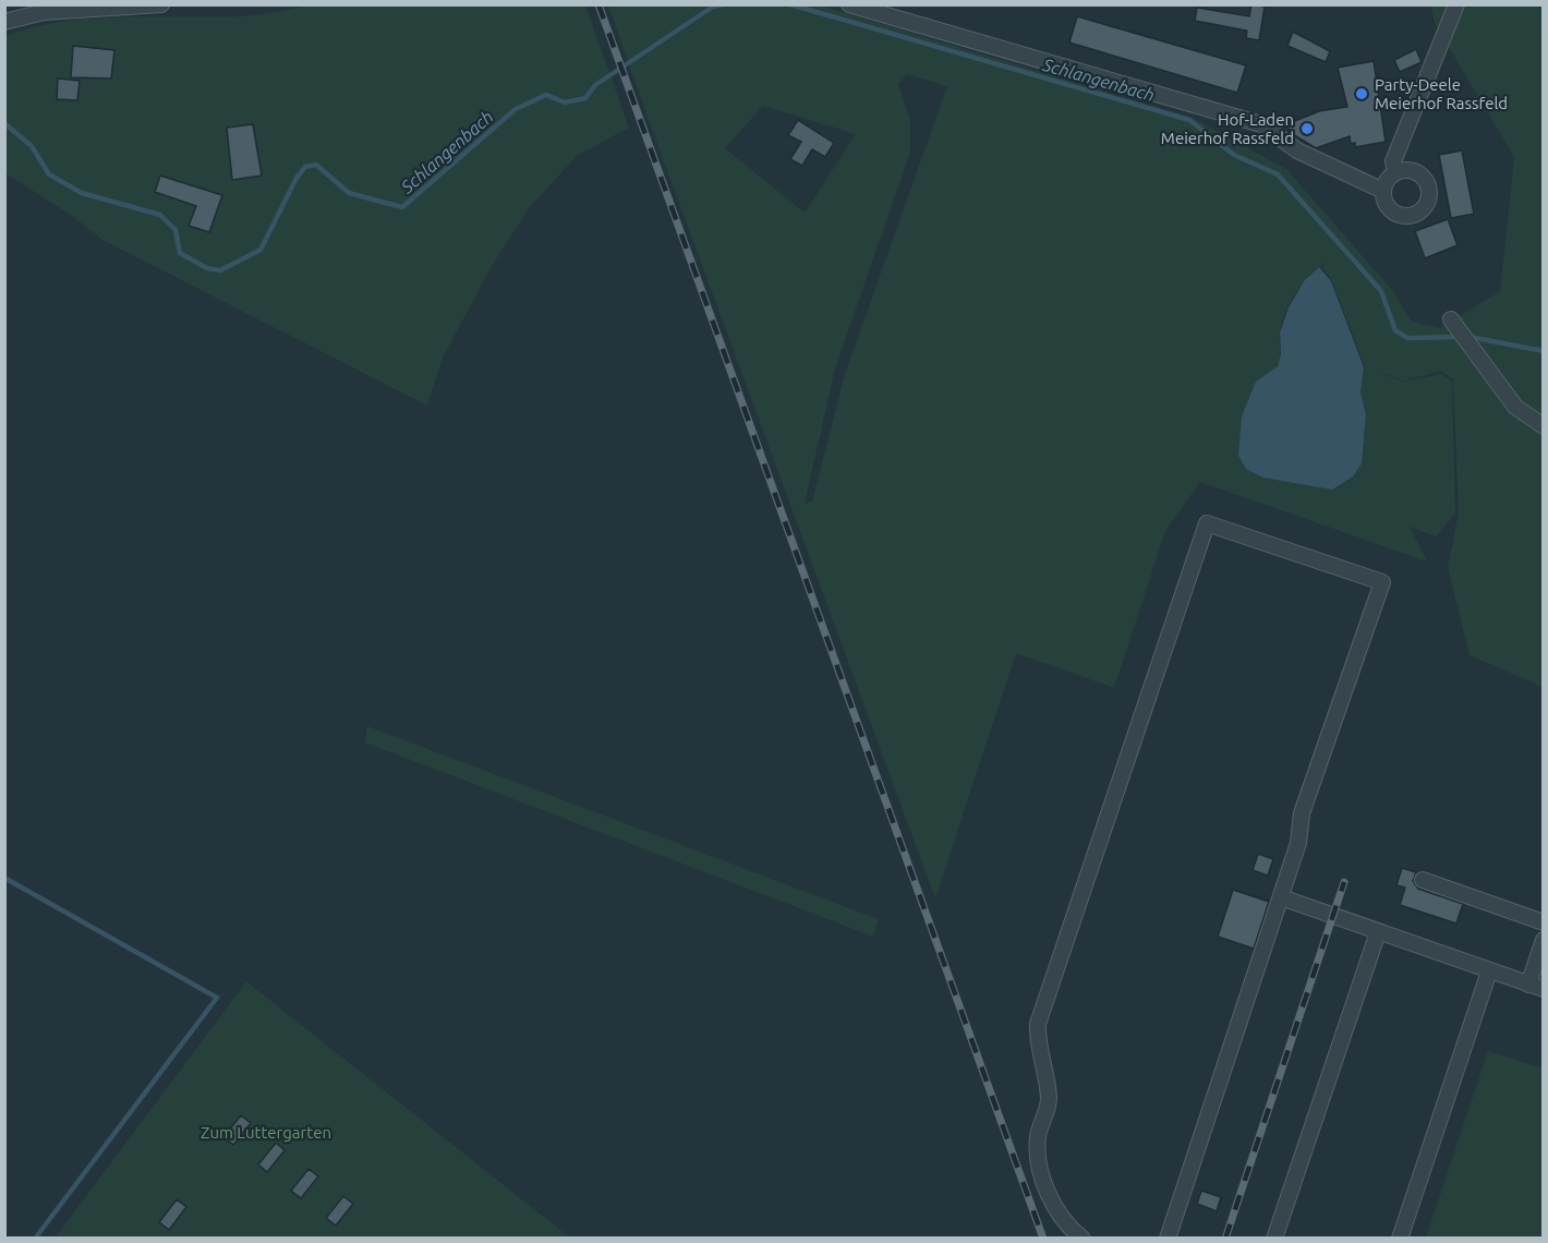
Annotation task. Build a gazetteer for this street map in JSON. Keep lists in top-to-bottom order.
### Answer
{
  "water": ["Schlangenbach"],
  "parks": ["Zum Luttergarten"],
  "places": ["Party-Deele Meierhof Rassfeld", "Hof-Laden Meierhof Rassfeld"]
}
